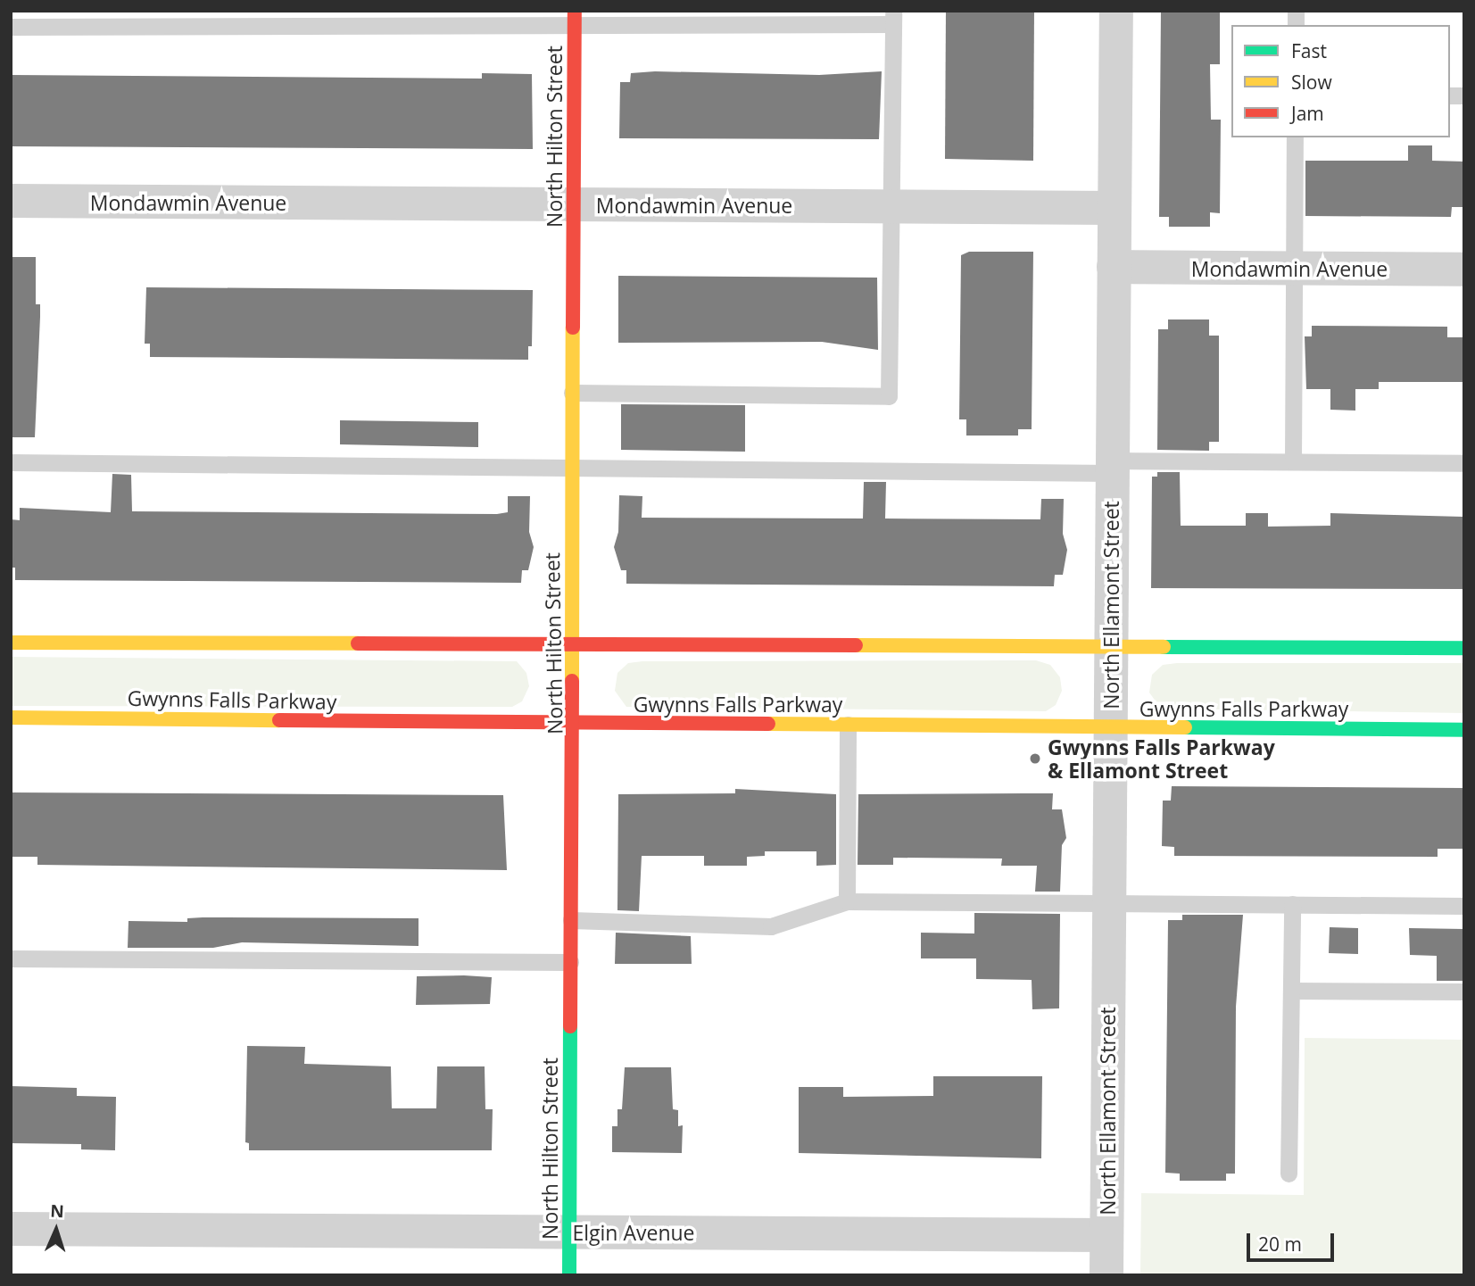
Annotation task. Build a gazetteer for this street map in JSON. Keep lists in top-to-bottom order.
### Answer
{
  "streets": {
    "main road": ["North Hilton Street", "Gwynns Falls Parkway"],
    "street": ["Mondawmin Avenue", "North Ellamont Street", "Elgin Avenue"]
  },
  "crossings": [
    ["North Hilton Street", "Mondawmin Avenue"],
    ["North Hilton Street", "Gwynns Falls Parkway"],
    ["North Hilton Street", "Elgin Avenue"],
    ["Mondawmin Avenue", "North Ellamont Street"],
    ["North Ellamont Street", "Gwynns Falls Parkway"],
    ["North Ellamont Street", "Elgin Avenue"]
  ],
  "places": ["Gwynns Falls Parkway & Ellamont Street"],
  "legend": ["Fast", "Slow", "Jam"],
  "scale_bar": "20 m",
  "north": "top"
}
